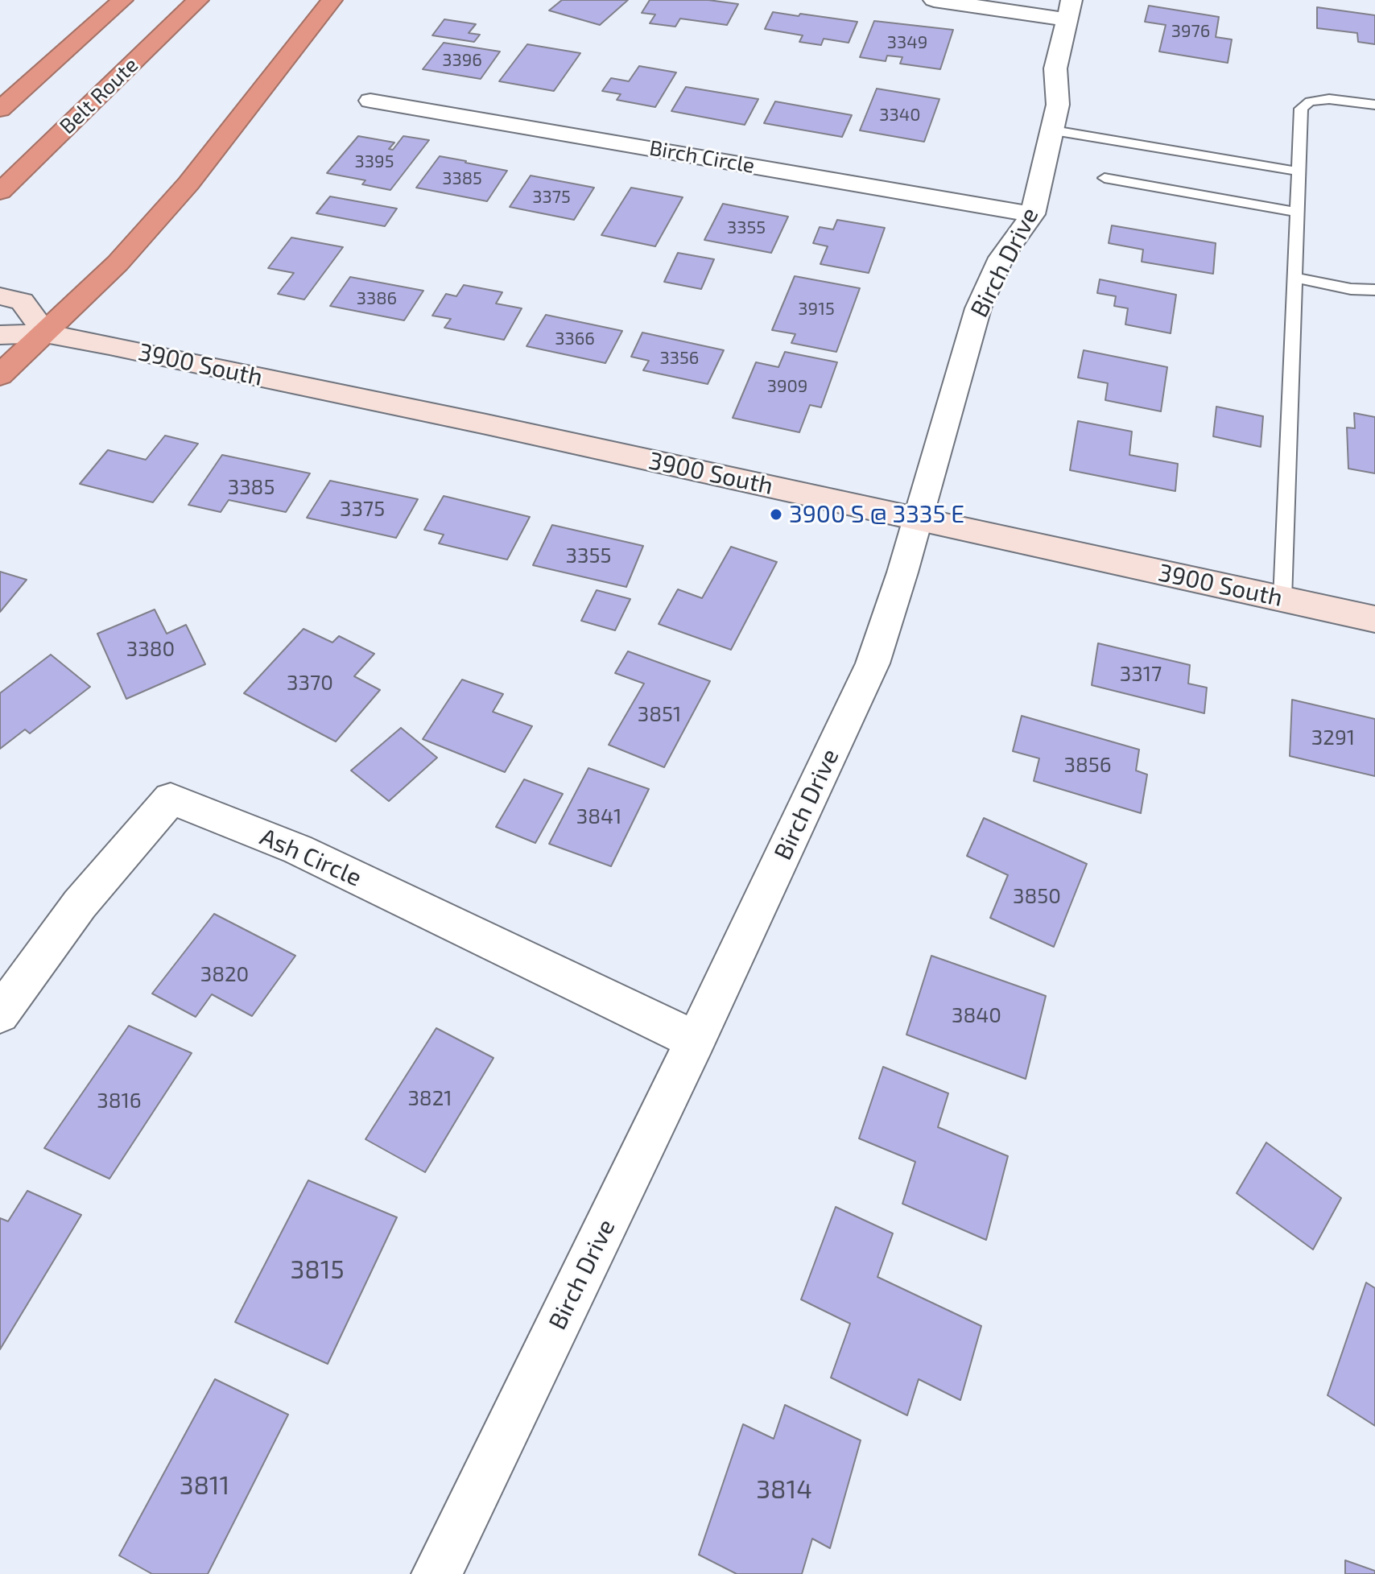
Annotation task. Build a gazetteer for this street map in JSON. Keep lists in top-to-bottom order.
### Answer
{
  "streets": {
    "highway": ["Belt Route"],
    "main road": ["3900 South"],
    "street": ["Birch Circle", "Birch Drive", "Ash Circle"]
  },
  "crossings": [
    ["Birch Circle", "Birch Drive"],
    ["Birch Drive", "3900 South"],
    ["Birch Drive", "Ash Circle"]
  ],
  "places": ["3900 S @ 3335 E"],
  "house_numbers": [
    "3976",
    "3349",
    "3396",
    "3340",
    "3395",
    "3385",
    "3375",
    "3355",
    "3386",
    "3915",
    "3366",
    "3356",
    "3909",
    "3385",
    "3375",
    "3355",
    "3380",
    "3317",
    "3370",
    "3851",
    "3291",
    "3856",
    "3841",
    "3850",
    "3820",
    "3840",
    "3821",
    "3816",
    "3815",
    "3811",
    "3814"
  ]
}
